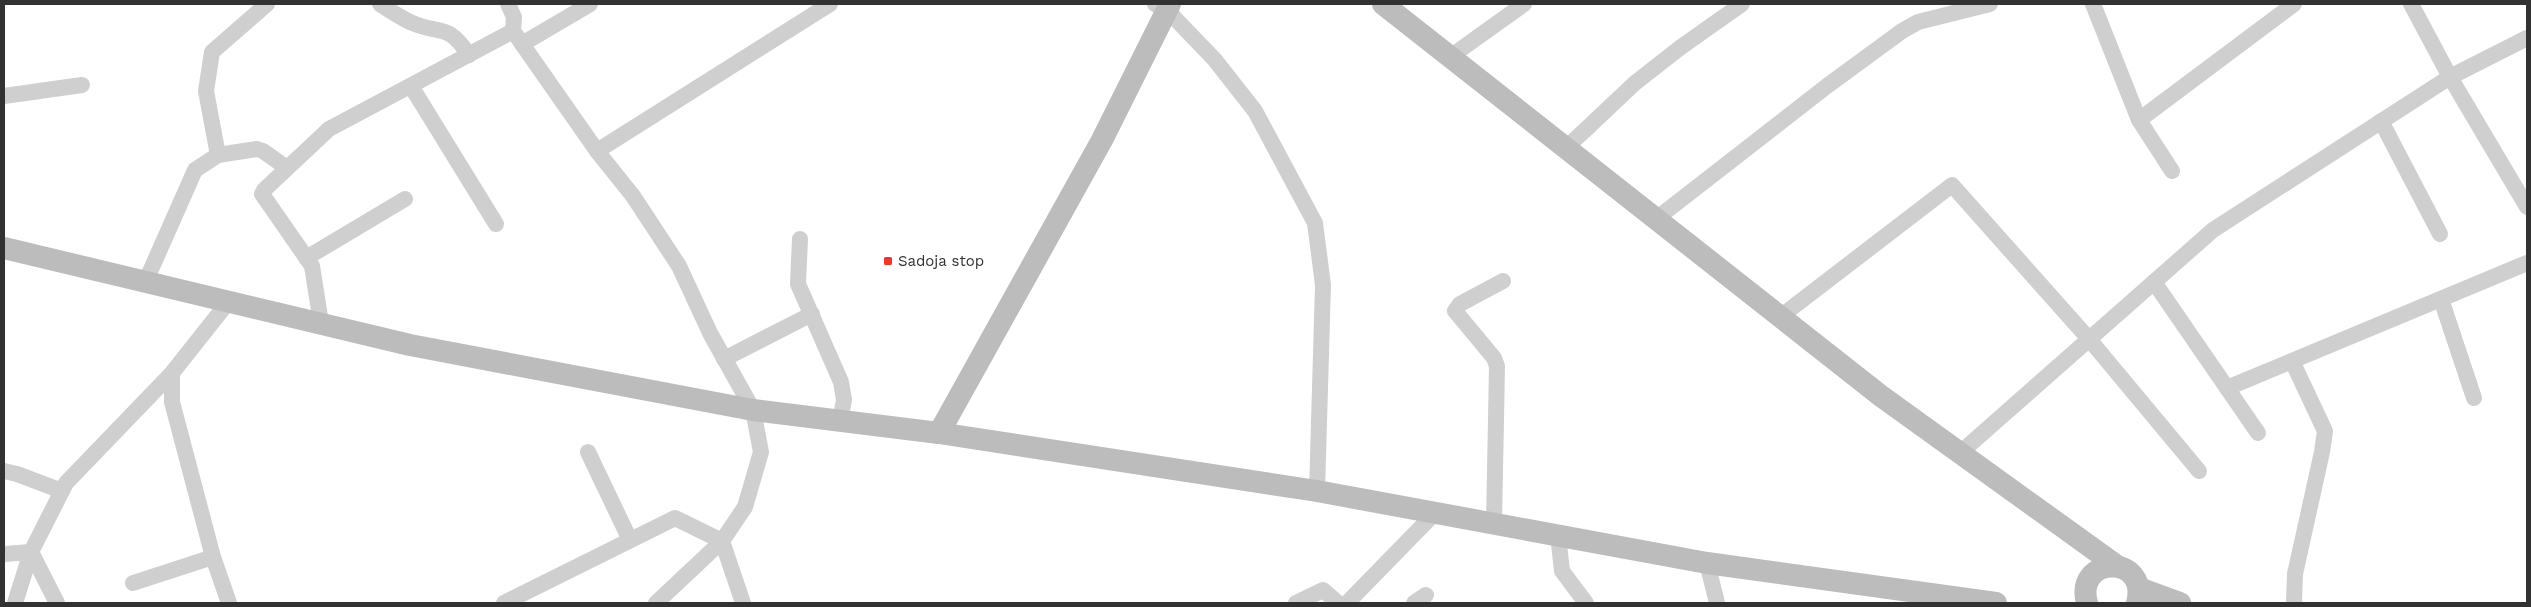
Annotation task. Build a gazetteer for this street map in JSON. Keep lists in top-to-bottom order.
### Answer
{
  "places": {
    "transit": ["Sadoja stop"]
  }
}
